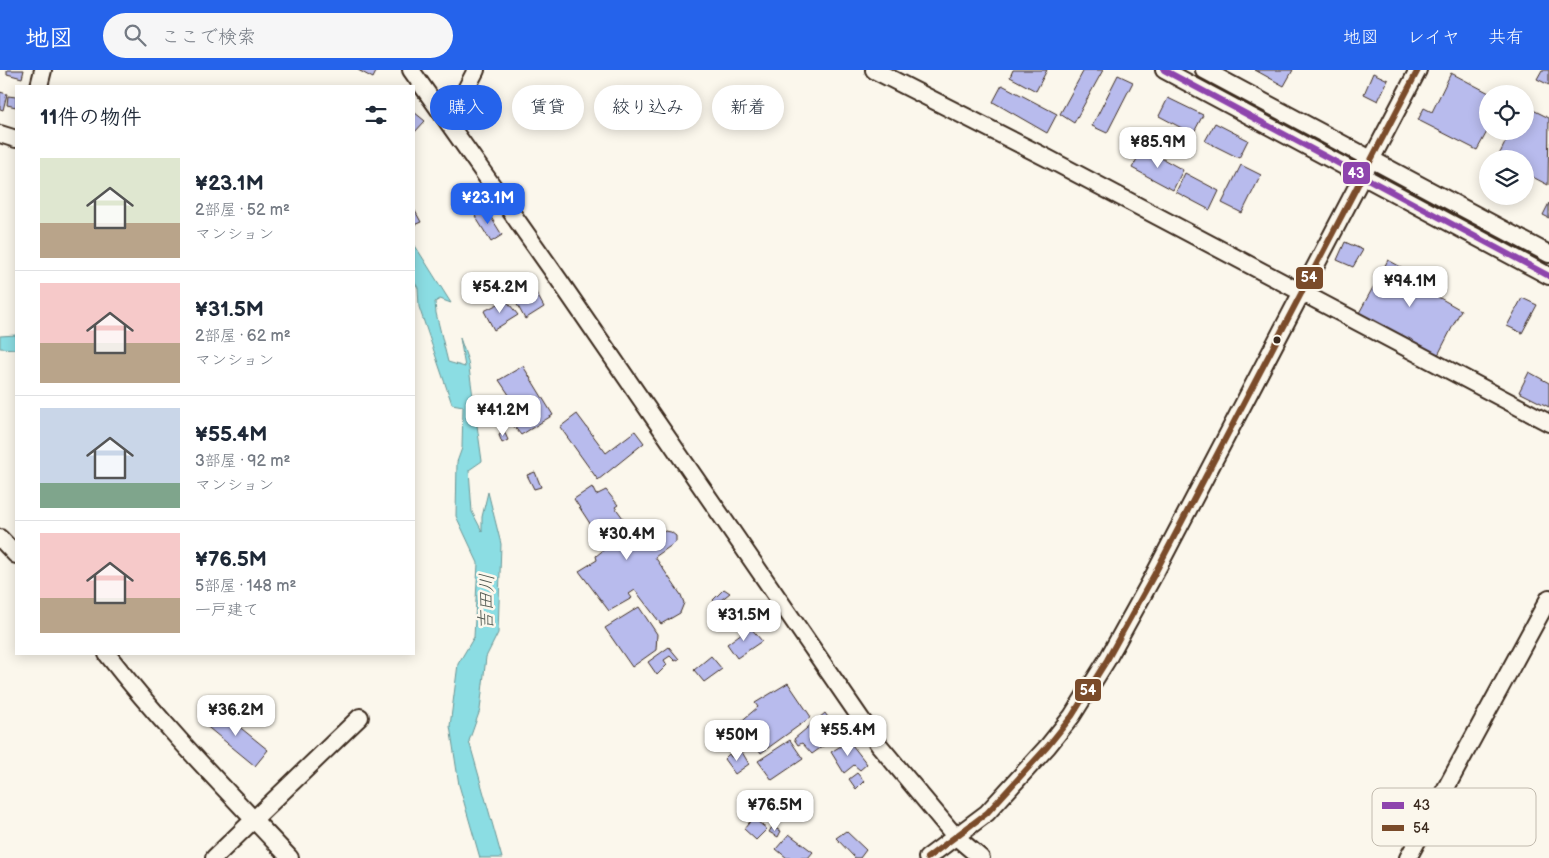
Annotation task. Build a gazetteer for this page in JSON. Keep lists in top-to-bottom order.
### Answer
{
  "water": ["吉田川"],
  "lines": ["transit line 43", "transit line 54"],
  "legend": ["43", "54"],
  "page": {
    "header": "地図",
    "search": "ここで検索",
    "nav": ["地図", "レイヤ", "共有"],
    "chip": [
      "購入",
      "賃貸",
      "絞り込み",
      "新着"
    ],
    "heading": "11件の物件",
    "price": [
      "¥85.9M",
      "¥23.1M",
      "¥94.1M",
      "¥54.2M",
      "¥41.2M",
      "¥30.4M",
      "¥31.5M",
      "¥36.2M",
      "¥55.4M",
      "¥50M",
      "¥76.5M"
    ],
    "list": [
      {
        "name": "¥23.1M",
        "note": "2部屋 · 52 m² · マンション"
      },
      {
        "name": "¥31.5M",
        "note": "2部屋 · 62 m² · マンション"
      },
      {
        "name": "¥55.4M",
        "note": "3部屋 · 92 m² · マンション"
      },
      {
        "name": "¥76.5M",
        "note": "5部屋 · 148 m² · 一戸建て"
      }
    ]
  }
}
